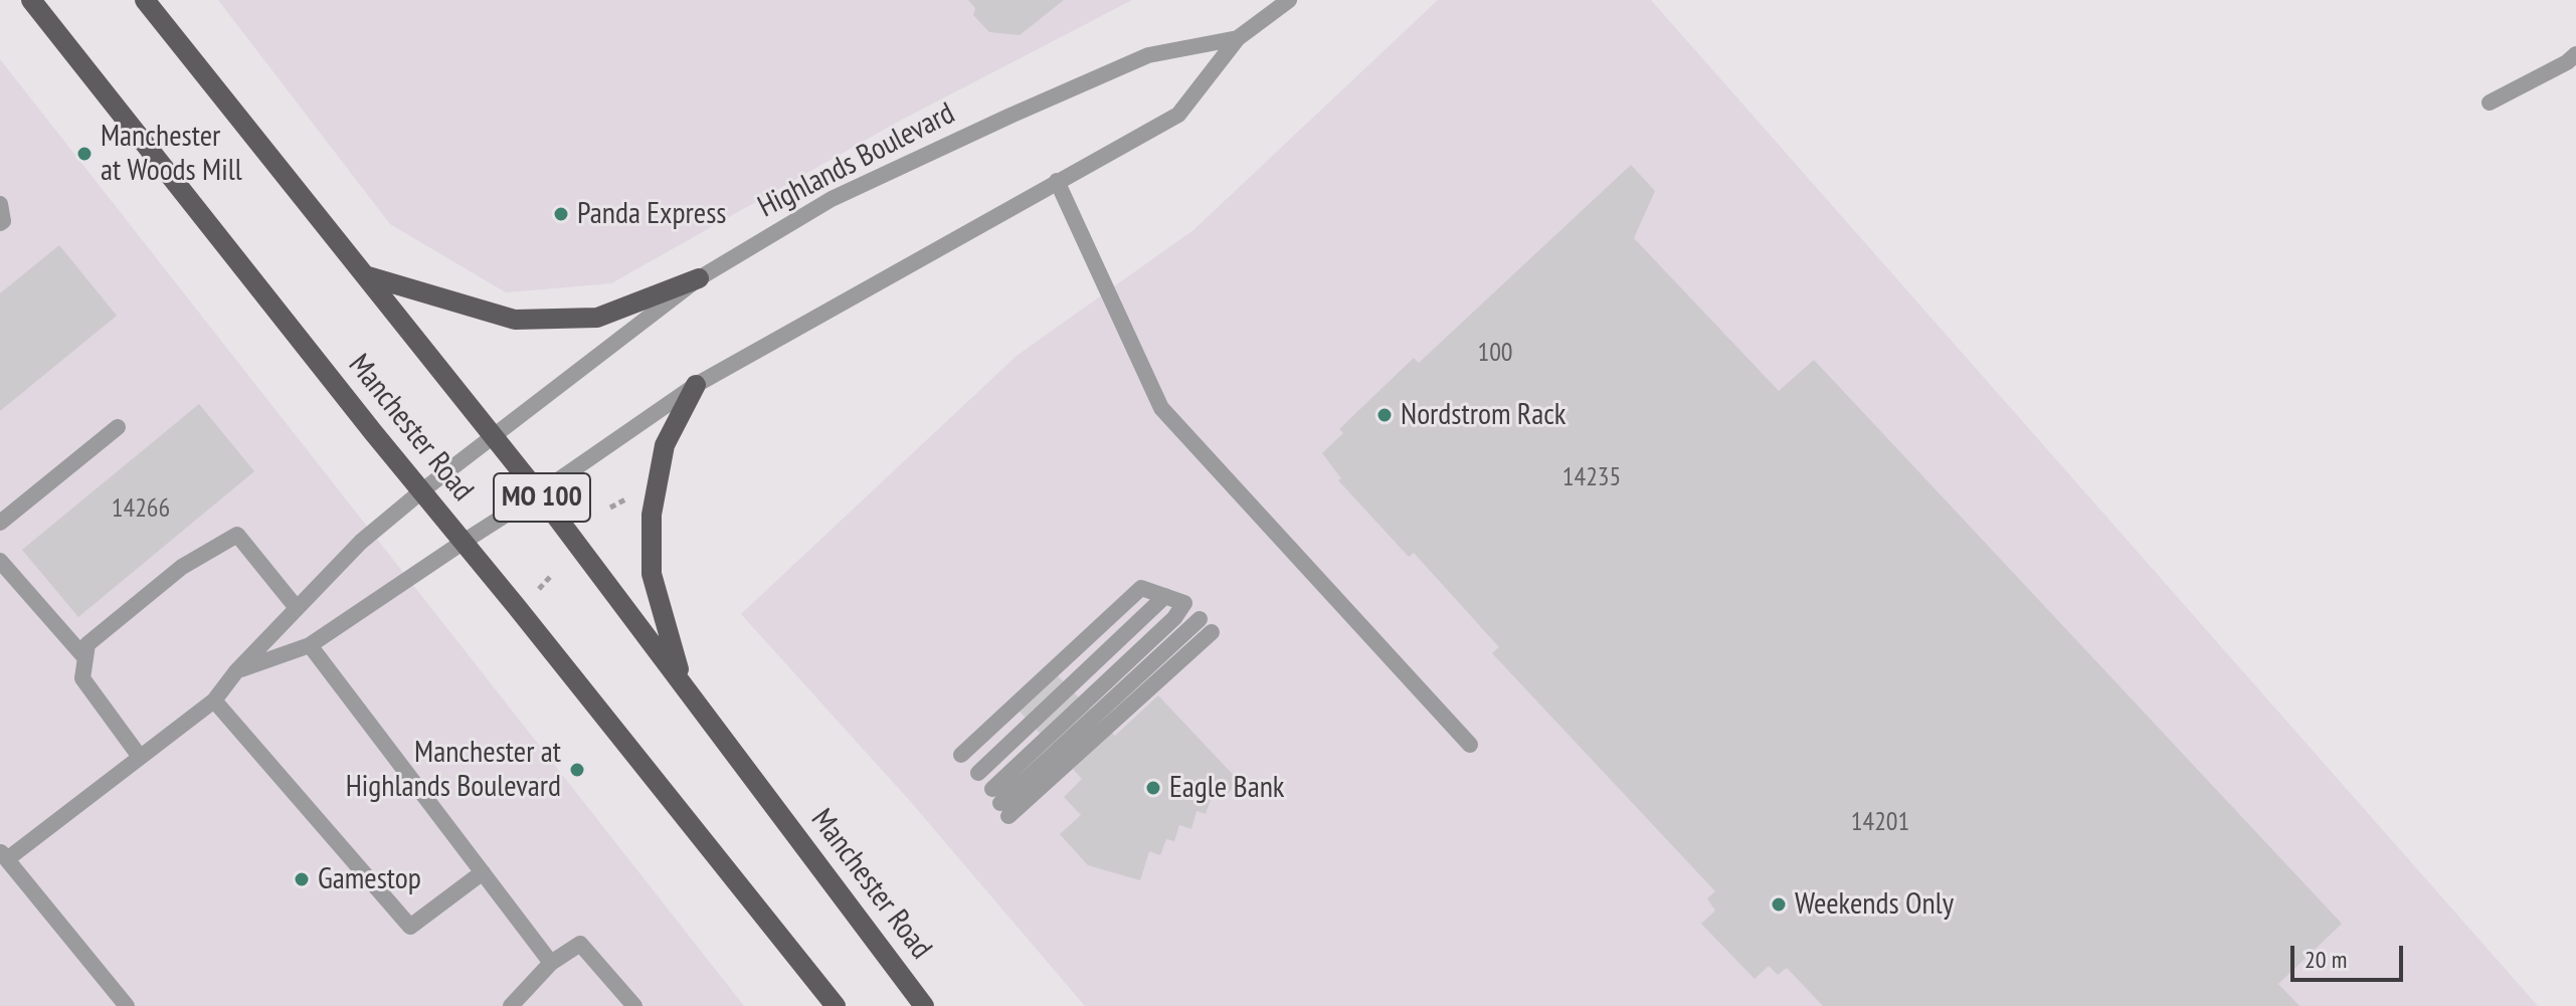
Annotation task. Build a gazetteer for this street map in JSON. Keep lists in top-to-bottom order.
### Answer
{
  "streets": {
    "main road": ["Manchester Road", "MO 100"],
    "street": ["Highlands Boulevard"]
  },
  "crossings": [
    ["Highlands Boulevard", "Manchester Road"]
  ],
  "places": [
    "Manchester at Woods Mill",
    "Panda Express",
    "Nordstrom Rack",
    "Manchester at Highlands Boulevard",
    "Eagle Bank",
    "Gamestop",
    "Weekends Only"
  ],
  "house_numbers": [
    "100",
    "14235",
    "14266",
    "14201"
  ],
  "scale_bar": "20 m"
}
